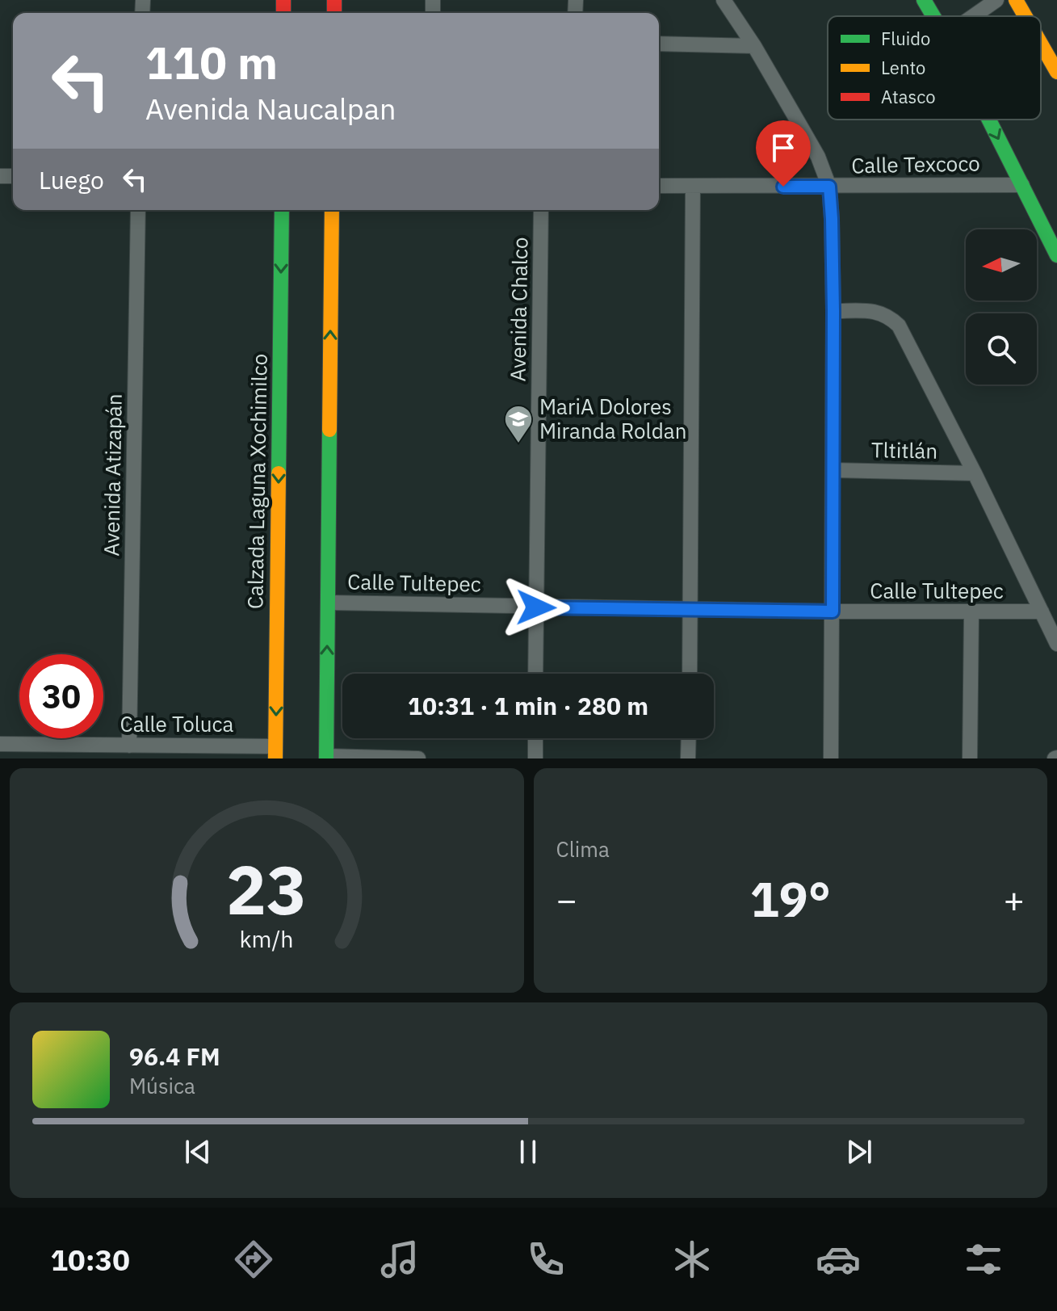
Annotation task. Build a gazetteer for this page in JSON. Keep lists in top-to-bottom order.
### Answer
{
  "streets": {
    "main road": ["Calzada Laguna Xochimilco"],
    "street": [
      "Calle Texcoco",
      "Avenida Chalco",
      "Tltitlán",
      "Avenida Atizapán",
      "Calle Tultepec",
      "Calle Toluca"
    ]
  },
  "crossings": [
    ["Avenida Chalco", "Calle Tultepec"],
    ["Avenida Atizapán", "Calle Toluca"],
    ["Calzada Laguna Xochimilco", "Calle Toluca"]
  ],
  "places": {
    "school or university": ["MariA Dolores Miranda Roldan"]
  },
  "legend": ["Fluido", "Lento", "Atasco"],
  "north": "left",
  "page": {
    "turn": ["110 m", "Avenida Naucalpan"],
    "then": "Luego",
    "limit": "30",
    "trip": "10:31 · 1 min · 280 m",
    "tile": "Clima",
    "heat": ["−", "19°", "+"],
    "song": ["96.4 FM", "Música"],
    "tabs": "10:30",
    "gauge": ["23", "km/h"]
  }
}
